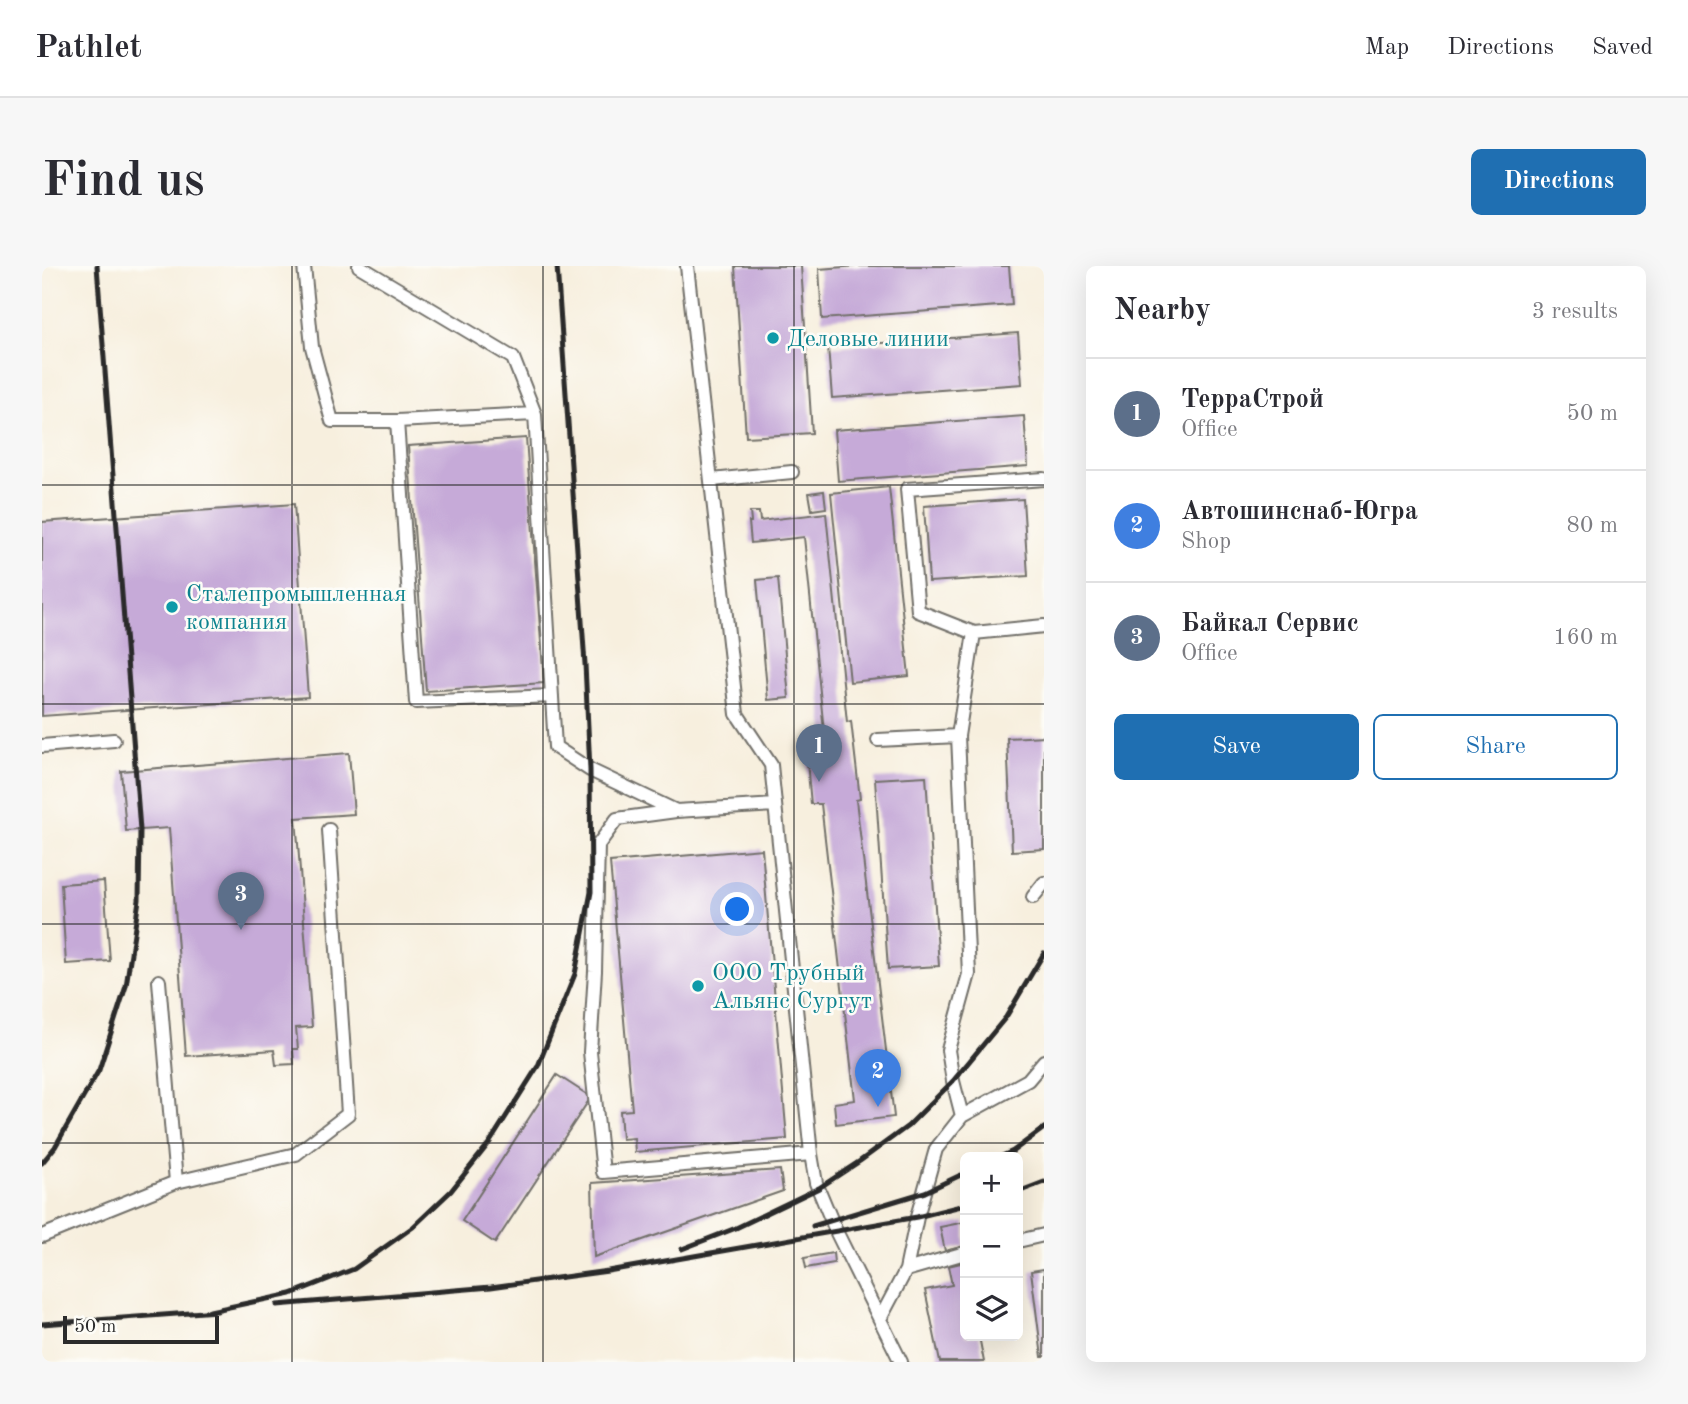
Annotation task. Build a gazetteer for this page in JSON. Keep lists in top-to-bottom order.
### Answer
{
  "places": ["Деловые линии", "Сталепромышленная компания", "ООО Трубный Альянс Сургут"],
  "scale_bar": "50 m",
  "page": {
    "header": "Pathlet",
    "nav": ["Map", "Directions", "Saved"],
    "buttons": [
      "Directions",
      ["Save", "Share"]
    ],
    "title": "Find us",
    "heading": ["Nearby", "3 results"],
    "list": [
      {
        "mark": "1",
        "name": "ТерраСтрой",
        "note": "Office",
        "value": "50 m"
      },
      {
        "mark": "2",
        "name": "Автошинснаб-Югра",
        "note": "Shop",
        "value": "80 m"
      },
      {
        "mark": "3",
        "name": "Байкал Сервис",
        "note": "Office",
        "value": "160 m"
      }
    ],
    "pins": ["1", "3", "2"],
    "map_buttons": ["+", "−"],
    "scale": "50 m"
  }
}
